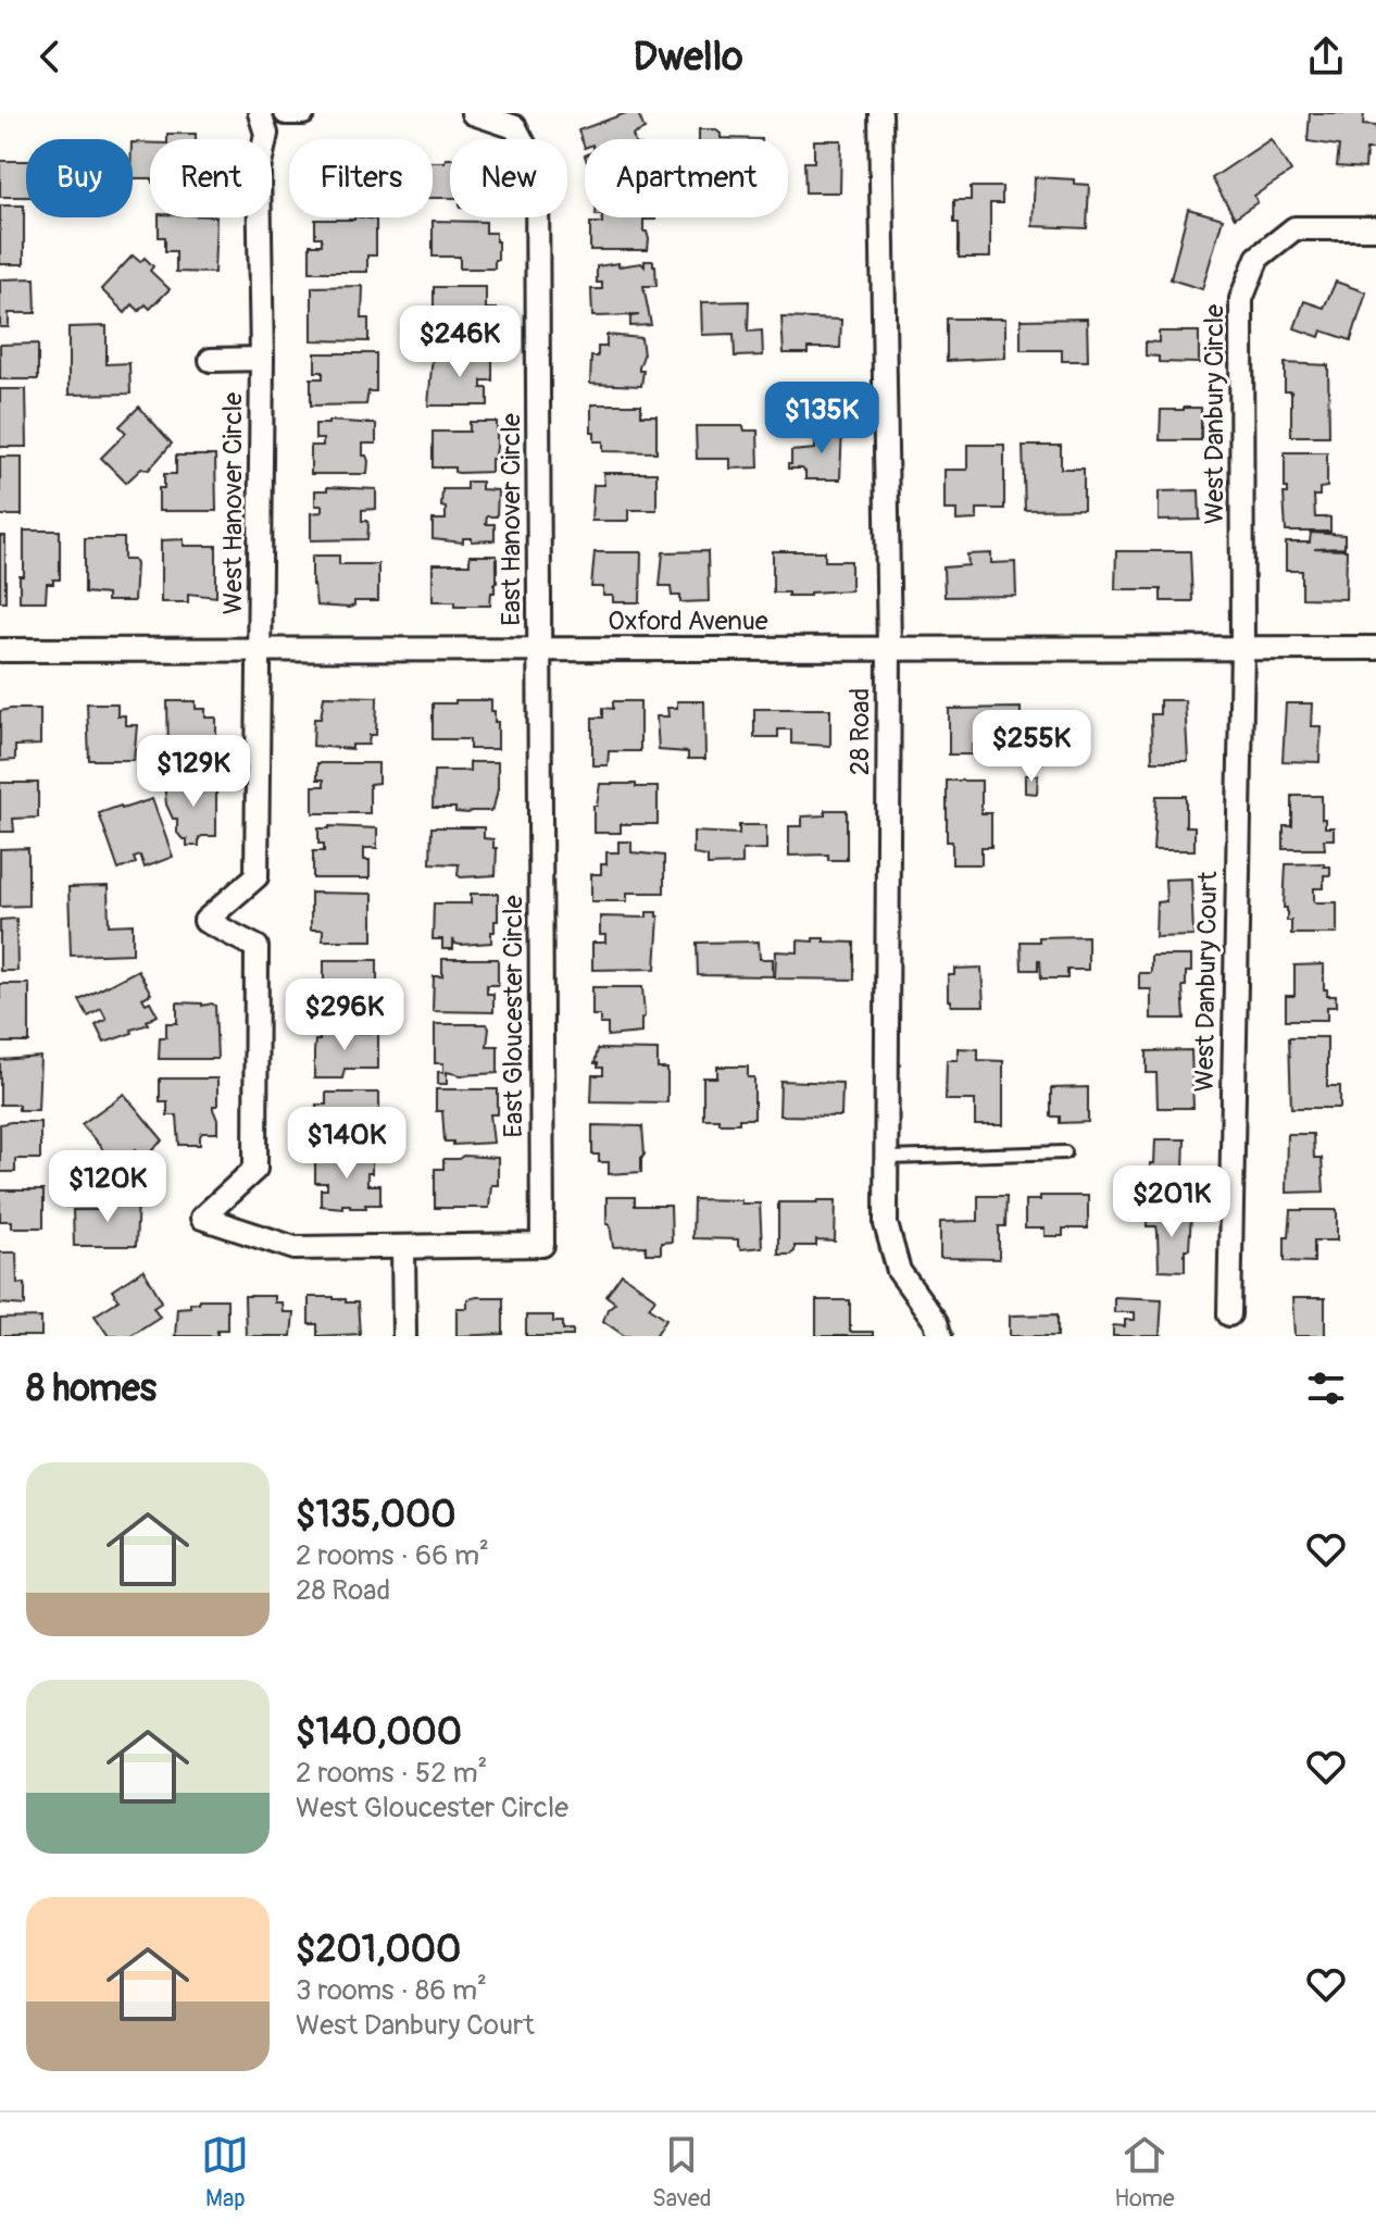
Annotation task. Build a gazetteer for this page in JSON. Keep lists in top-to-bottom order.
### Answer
{
  "streets": {
    "street": [
      "West Danbury Circle",
      "West Hanover Circle",
      "East Hanover Circle",
      "Oxford Avenue",
      "28 Road",
      "West Danbury Court",
      "East Gloucester Circle"
    ]
  },
  "crossings": [
    ["West Danbury Circle", "Oxford Avenue"],
    ["West Danbury Circle", "West Danbury Court"],
    ["West Hanover Circle", "Oxford Avenue"],
    ["West Hanover Circle", "East Gloucester Circle"],
    ["East Hanover Circle", "Oxford Avenue"],
    ["East Hanover Circle", "East Gloucester Circle"],
    ["Oxford Avenue", "28 Road"],
    ["Oxford Avenue", "West Danbury Court"],
    ["Oxford Avenue", "East Gloucester Circle"]
  ],
  "page": {
    "header": "Dwello",
    "chip": [
      "Buy",
      "Rent",
      "Filters",
      "New",
      "Apartment"
    ],
    "price": [
      "$246K",
      "$135K",
      "$255K",
      "$129K",
      "$296K",
      "$140K",
      "$120K",
      "$201K"
    ],
    "heading": "8 homes",
    "list": [
      {
        "name": "$135,000",
        "note": "2 rooms · 66 m² · 28 Road"
      },
      {
        "name": "$140,000",
        "note": "2 rooms · 52 m² · West Gloucester Circle"
      },
      {
        "name": "$201,000",
        "note": "3 rooms · 86 m² · West Danbury Court"
      }
    ],
    "tabs": ["Map", "Saved", "Home"]
  }
}
